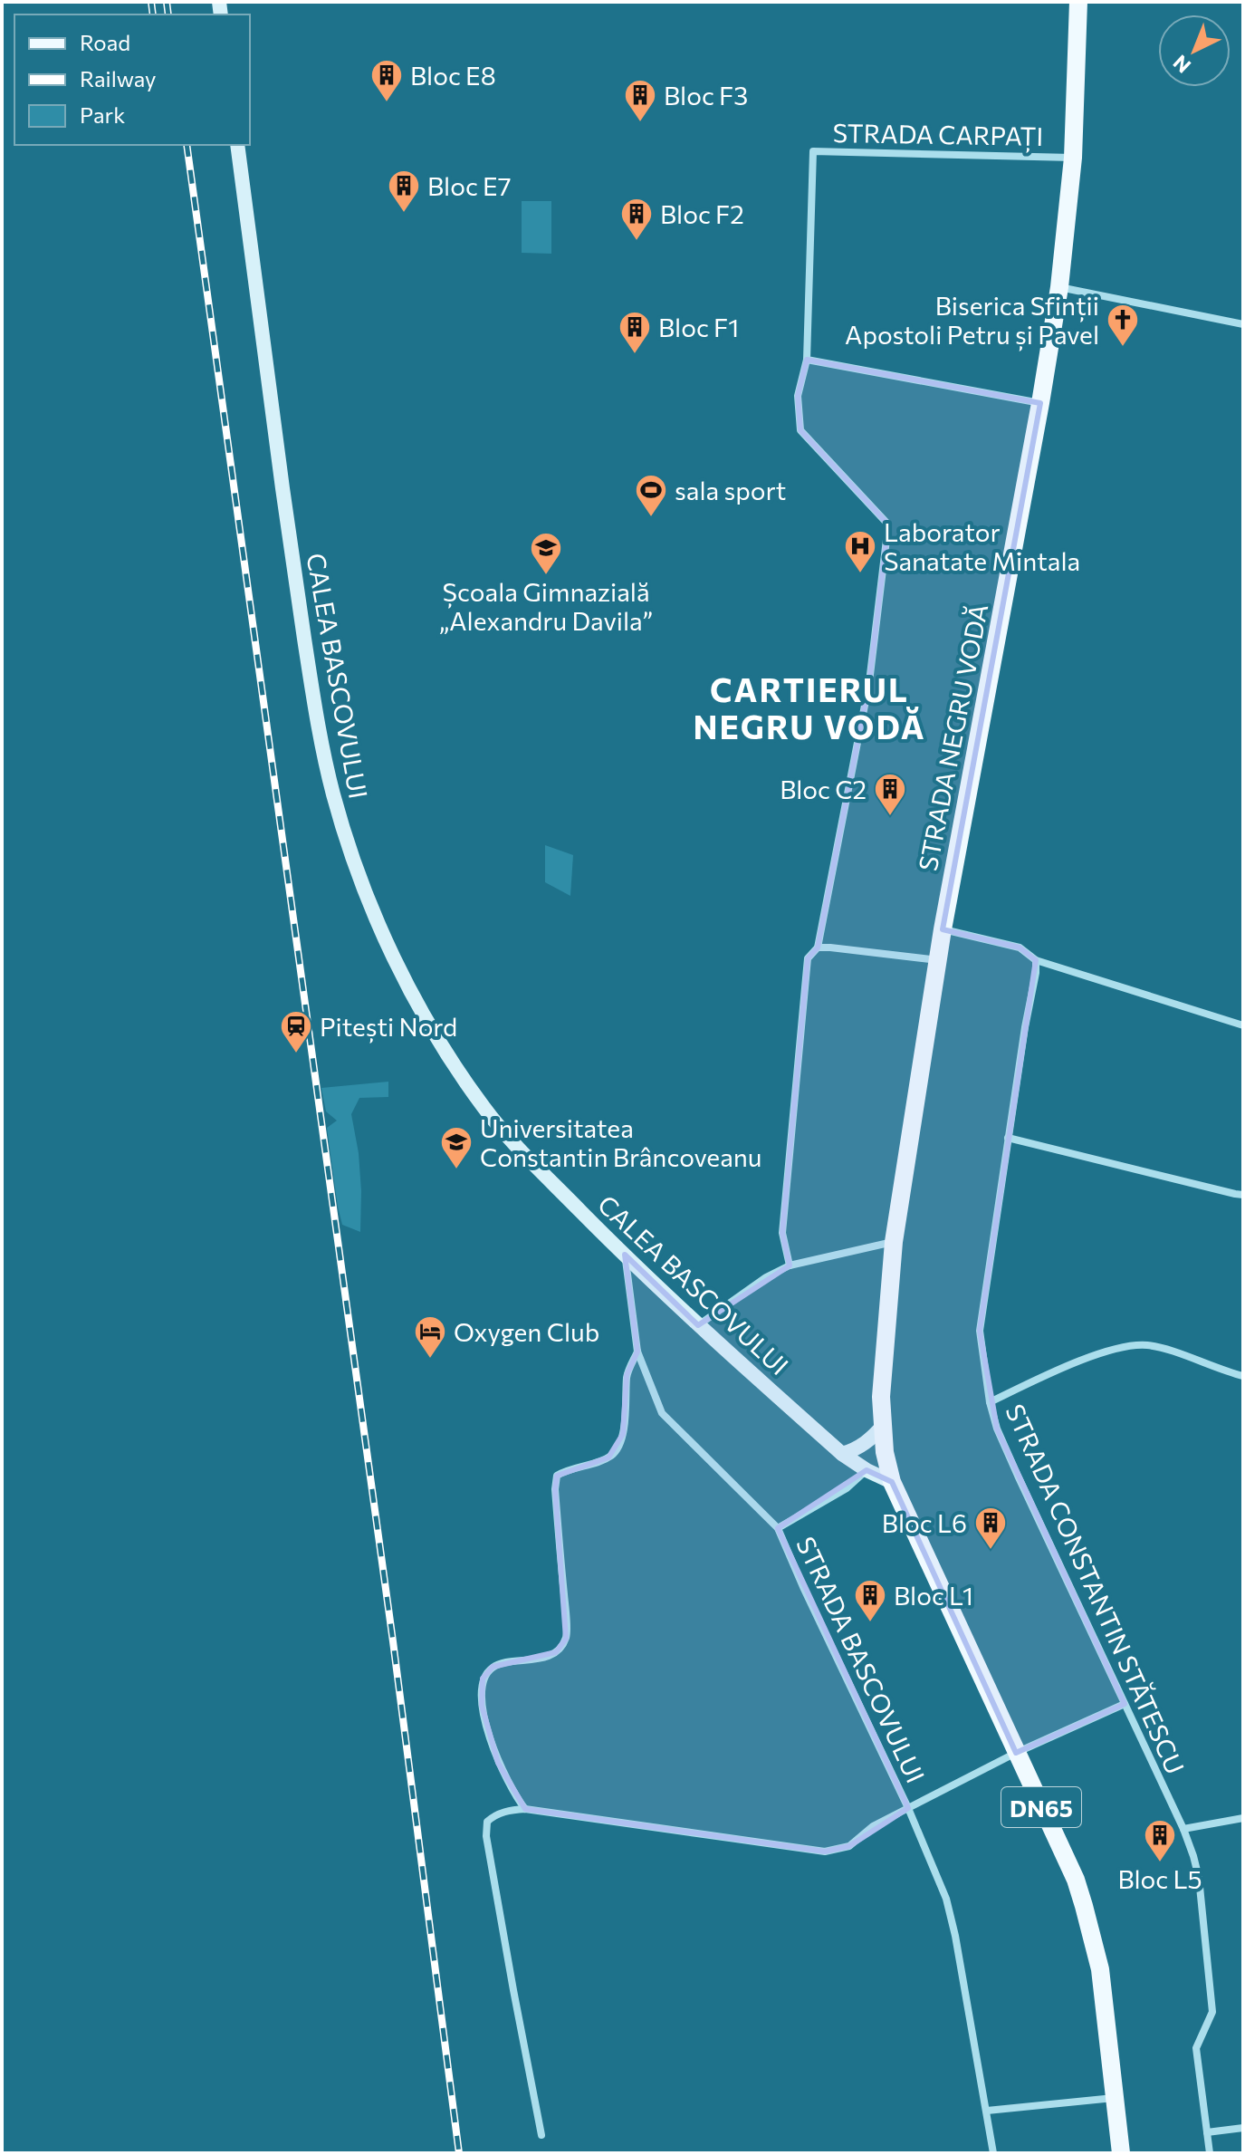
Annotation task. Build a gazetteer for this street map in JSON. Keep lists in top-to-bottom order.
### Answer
{
  "streets": {
    "main road": ["STRADA NEGRU VODĂ", "DN65"],
    "street": [
      "STRADA CARPAȚI",
      "CALEA BASCOVULUI",
      "STRADA CONSTANTIN STĂTESCU",
      "STRADA BASCOVULUI"
    ]
  },
  "crossings": [
    ["STRADA CARPAȚI", "STRADA NEGRU VODĂ"],
    ["CALEA BASCOVULUI", "STRADA NEGRU VODĂ"],
    ["CALEA BASCOVULUI", "STRADA BASCOVULUI"],
    ["CALEA BASCOVULUI", "DN65"],
    ["STRADA NEGRU VODĂ", "DN65"]
  ],
  "districts": ["CARTIERUL NEGRU VODĂ"],
  "places": {
    "building": [
      "Bloc E8",
      "Bloc F3",
      "Bloc E7",
      "Bloc F2",
      "Bloc F1",
      "Bloc C2",
      "Bloc L6",
      "Bloc L1",
      "Bloc L5"
    ],
    "church": ["Biserica Sfinții Apostoli Petru și Pavel"],
    "sports": ["sala sport"],
    "hospital": ["Laborator Sanatate Mintala"],
    "school or university": ["Școala Gimnazială „Alexandru Davila”", "Universitatea Constantin Brâncoveanu"],
    "station": ["Pitești Nord"],
    "hotel": ["Oxygen Club"]
  },
  "legend": ["Road", "Railway", "Park"],
  "north": "bottom left"
}
